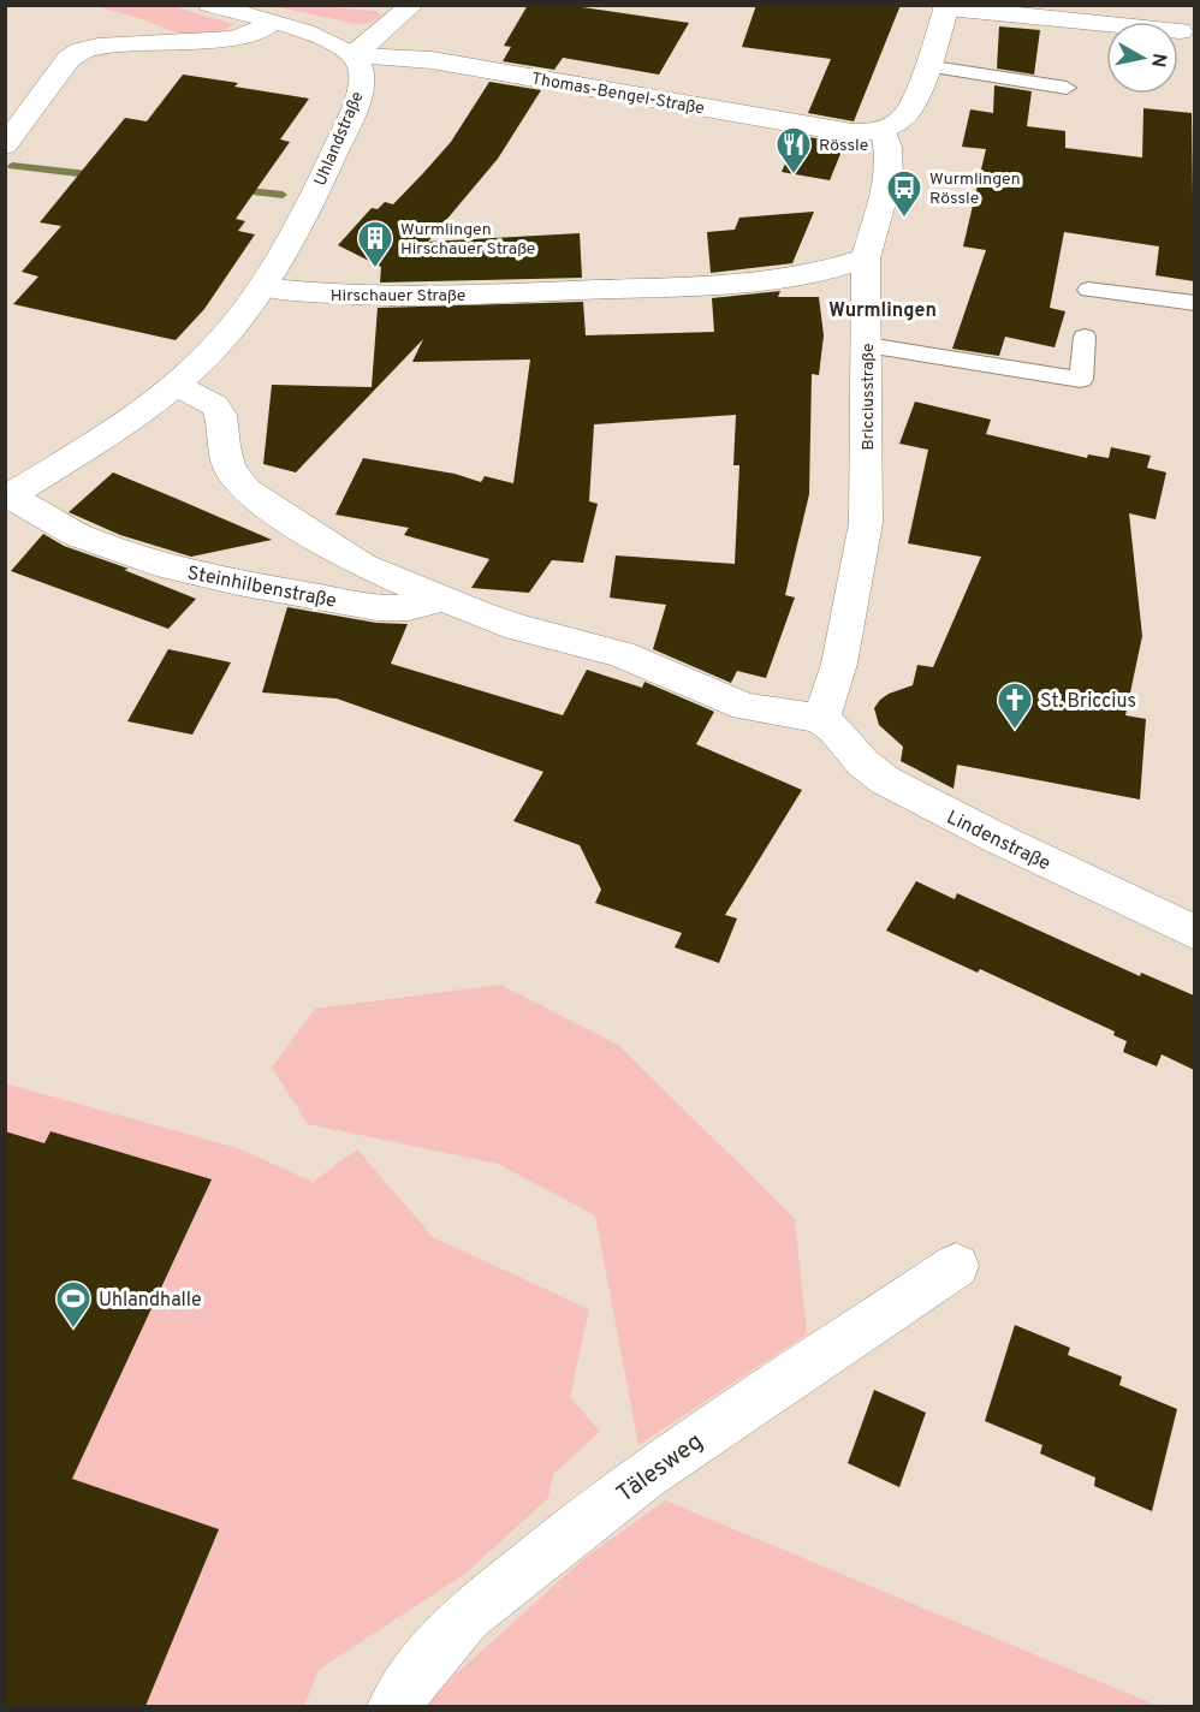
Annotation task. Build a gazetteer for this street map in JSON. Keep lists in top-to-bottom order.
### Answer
{
  "streets": {
    "street": [
      "Thomas-Bengel-Straße",
      "Uhlandstraße",
      "Hirschauer Straße",
      "Bricciusstraße",
      "Steinhilbenstraße",
      "Lindenstraße",
      "Tälesweg"
    ]
  },
  "crossings": [
    ["Thomas-Bengel-Straße", "Uhlandstraße"],
    ["Thomas-Bengel-Straße", "Bricciusstraße"],
    ["Uhlandstraße", "Hirschauer Straße"],
    ["Hirschauer Straße", "Bricciusstraße"],
    ["Bricciusstraße", "Lindenstraße"]
  ],
  "districts": ["Wurmlingen"],
  "places": {
    "restaurant": ["Rössle"],
    "bus stop": ["Wurmlingen Rössle"],
    "building": ["Wurmlingen Hirschauer Straße"],
    "church": ["St. Briccius"],
    "sports": ["Uhlandhalle"]
  },
  "north": "right"
}
